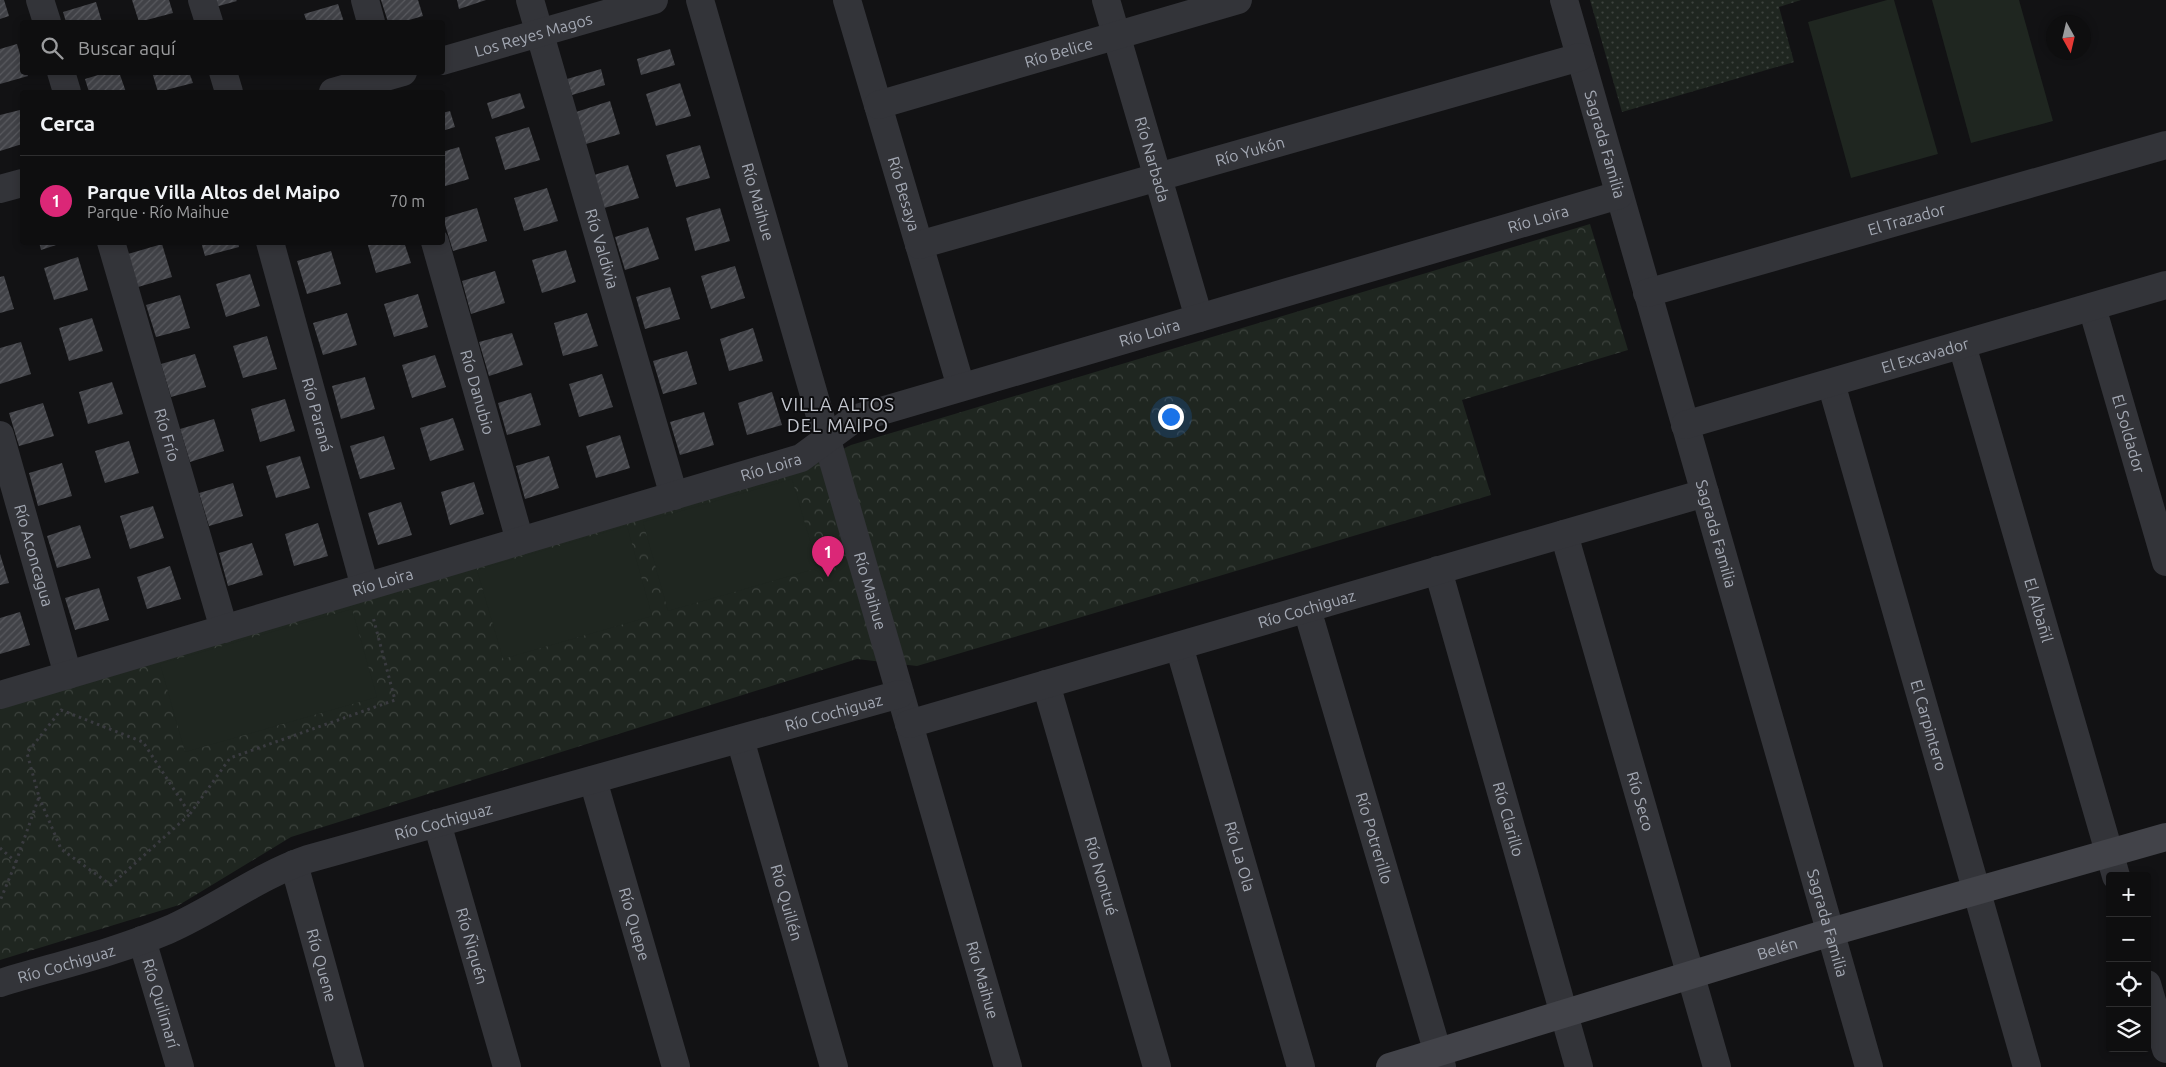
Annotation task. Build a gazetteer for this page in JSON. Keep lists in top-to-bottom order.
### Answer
{
  "streets": {
    "street": [
      "Los Reyes Magos",
      "Río Belice",
      "Sagrada Familia",
      "Río Yukón",
      "Río Narbada",
      "Río Besaya",
      "Río Maihue",
      "Río Loira",
      "El Trazador",
      "Río Valdivia",
      "El Excavador",
      "Río Danubio",
      "Río Paraná",
      "El Soldador",
      "Río Frío",
      "Río Aconcagua",
      "Río Cochiguaz",
      "El Albañil",
      "El Carpintero",
      "Río Seco",
      "Río Clarillo",
      "Río Potrerillo",
      "Río La Ola",
      "Río Nontué",
      "Río Quillén",
      "Río Quepe",
      "Río Ñiquén",
      "Belén",
      "Río Quene",
      "Río Quilimarí"
    ]
  },
  "crossings": [
    ["Los Reyes Magos", "Río Valdivia"],
    ["Río Belice", "Río Narbada"],
    ["Río Belice", "Río Besaya"],
    ["Sagrada Familia", "Río Yukón"],
    ["Sagrada Familia", "Río Loira"],
    ["Sagrada Familia", "El Trazador"],
    ["Sagrada Familia", "El Excavador"],
    ["Sagrada Familia", "Río Cochiguaz"],
    ["Sagrada Familia", "Belén"],
    ["Río Yukón", "Río Narbada"],
    ["Río Yukón", "Río Besaya"],
    ["Río Narbada", "Río Loira"],
    ["Río Besaya", "Río Loira"],
    ["Río Maihue", "Río Loira"],
    ["Río Maihue", "Río Cochiguaz"],
    ["Río Loira", "Río Valdivia"],
    ["Río Loira", "Río Danubio"],
    ["Río Loira", "Río Paraná"],
    ["Río Loira", "Río Frío"],
    ["Río Loira", "Río Aconcagua"],
    ["El Excavador", "El Soldador"],
    ["El Excavador", "El Albañil"],
    ["El Excavador", "El Carpintero"],
    ["Río Cochiguaz", "Río Seco"],
    ["Río Cochiguaz", "Río Clarillo"],
    ["Río Cochiguaz", "Río Potrerillo"],
    ["Río Cochiguaz", "Río La Ola"],
    ["Río Cochiguaz", "Río Nontué"],
    ["Río Cochiguaz", "Río Quillén"],
    ["Río Cochiguaz", "Río Quepe"],
    ["Río Cochiguaz", "Río Ñiquén"],
    ["Río Cochiguaz", "Río Quene"],
    ["Río Cochiguaz", "Río Quilimarí"],
    ["El Albañil", "Belén"],
    ["El Carpintero", "Belén"],
    ["Río Seco", "Belén"],
    ["Río Clarillo", "Belén"],
    ["Río Potrerillo", "Belén"]
  ],
  "districts": ["VILLA ALTOS DEL MAIPO"],
  "north": "bottom",
  "page": {
    "search": "Buscar aquí",
    "heading": "Cerca",
    "list": [
      {
        "mark": "1",
        "name": "Parque Villa Altos del Maipo",
        "note": "Parque · Río Maihue",
        "value": "70 m"
      }
    ],
    "pins": "1",
    "map_buttons": ["+", "−"]
  }
}
